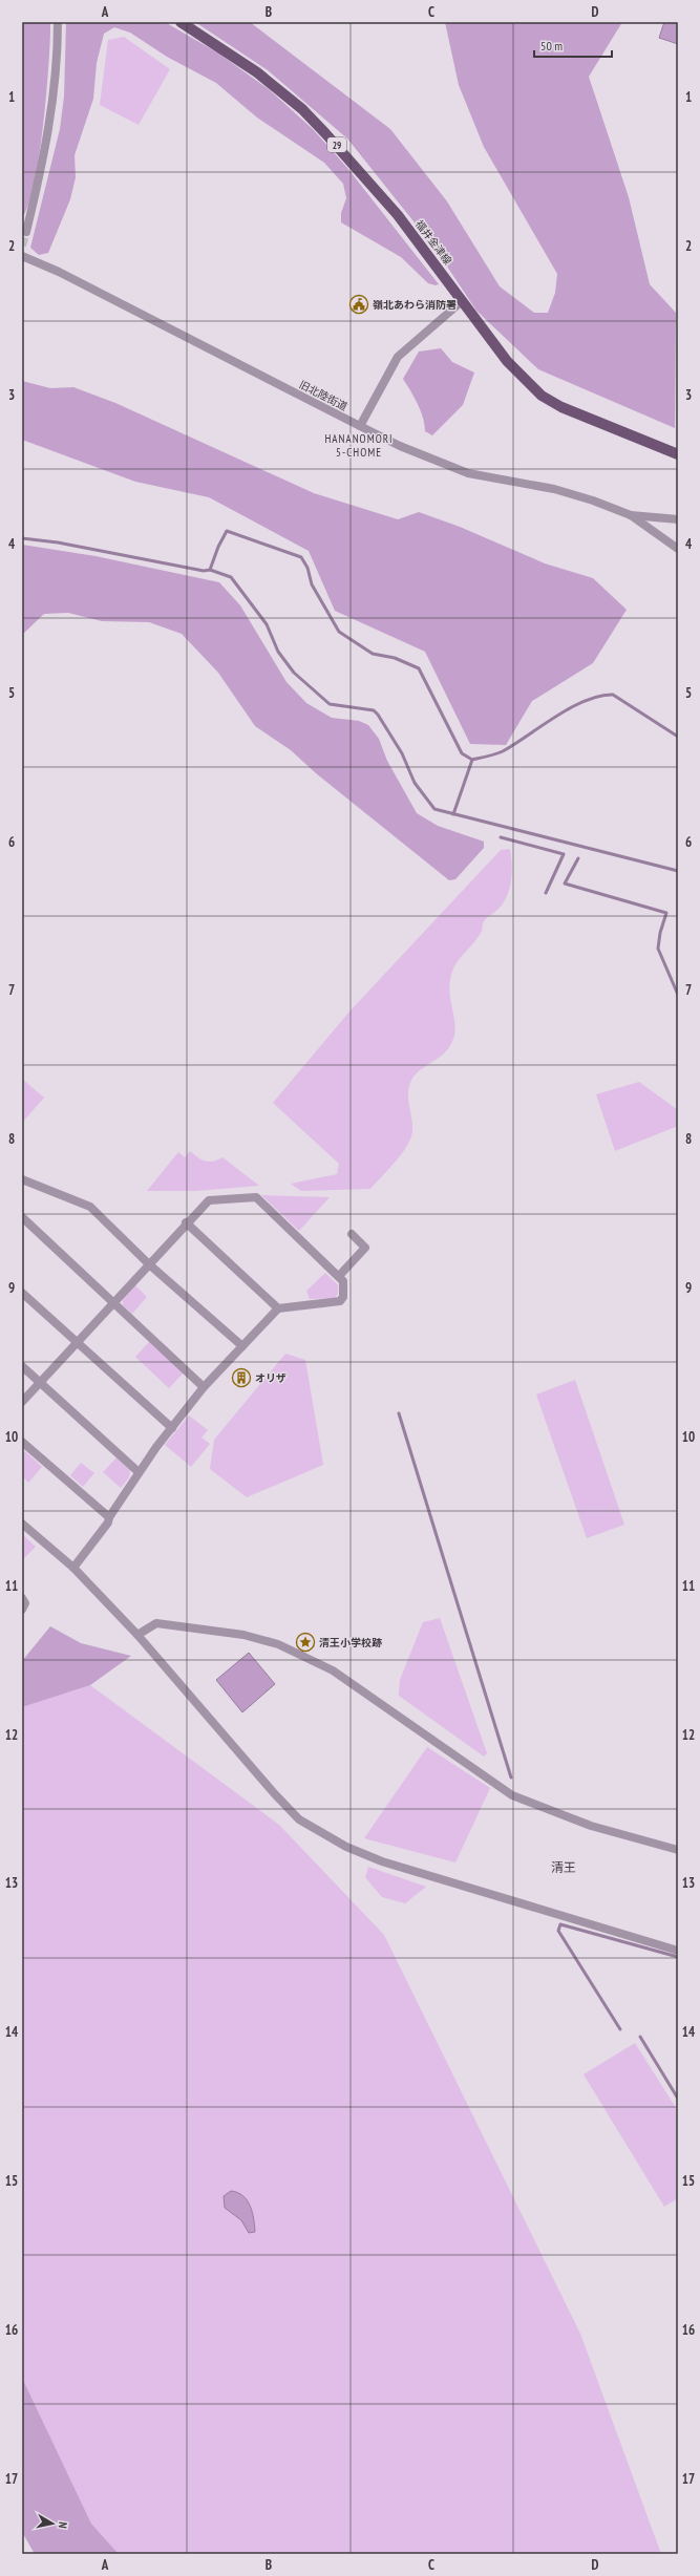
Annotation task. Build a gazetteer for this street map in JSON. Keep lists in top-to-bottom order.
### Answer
{
  "streets": {
    "main road": ["29", "福井金津線"],
    "street": ["旧北陸街道"]
  },
  "districts": ["HANANOMORI 5-CHOME", "清王"],
  "places": {
    "public building": ["嶺北あわら消防署"],
    "building": ["オリザ"],
    "place": ["清王小学校跡"]
  },
  "scale_bar": "50 m",
  "north": "right",
  "grid": {
    "columns": [
      "A",
      "B",
      "C",
      "D"
    ],
    "rows": [
      "1",
      "2",
      "3",
      "4",
      "5",
      "6",
      "7",
      "8",
      "9",
      "10",
      "11",
      "12",
      "13",
      "14",
      "15",
      "16",
      "17"
    ]
  }
}
